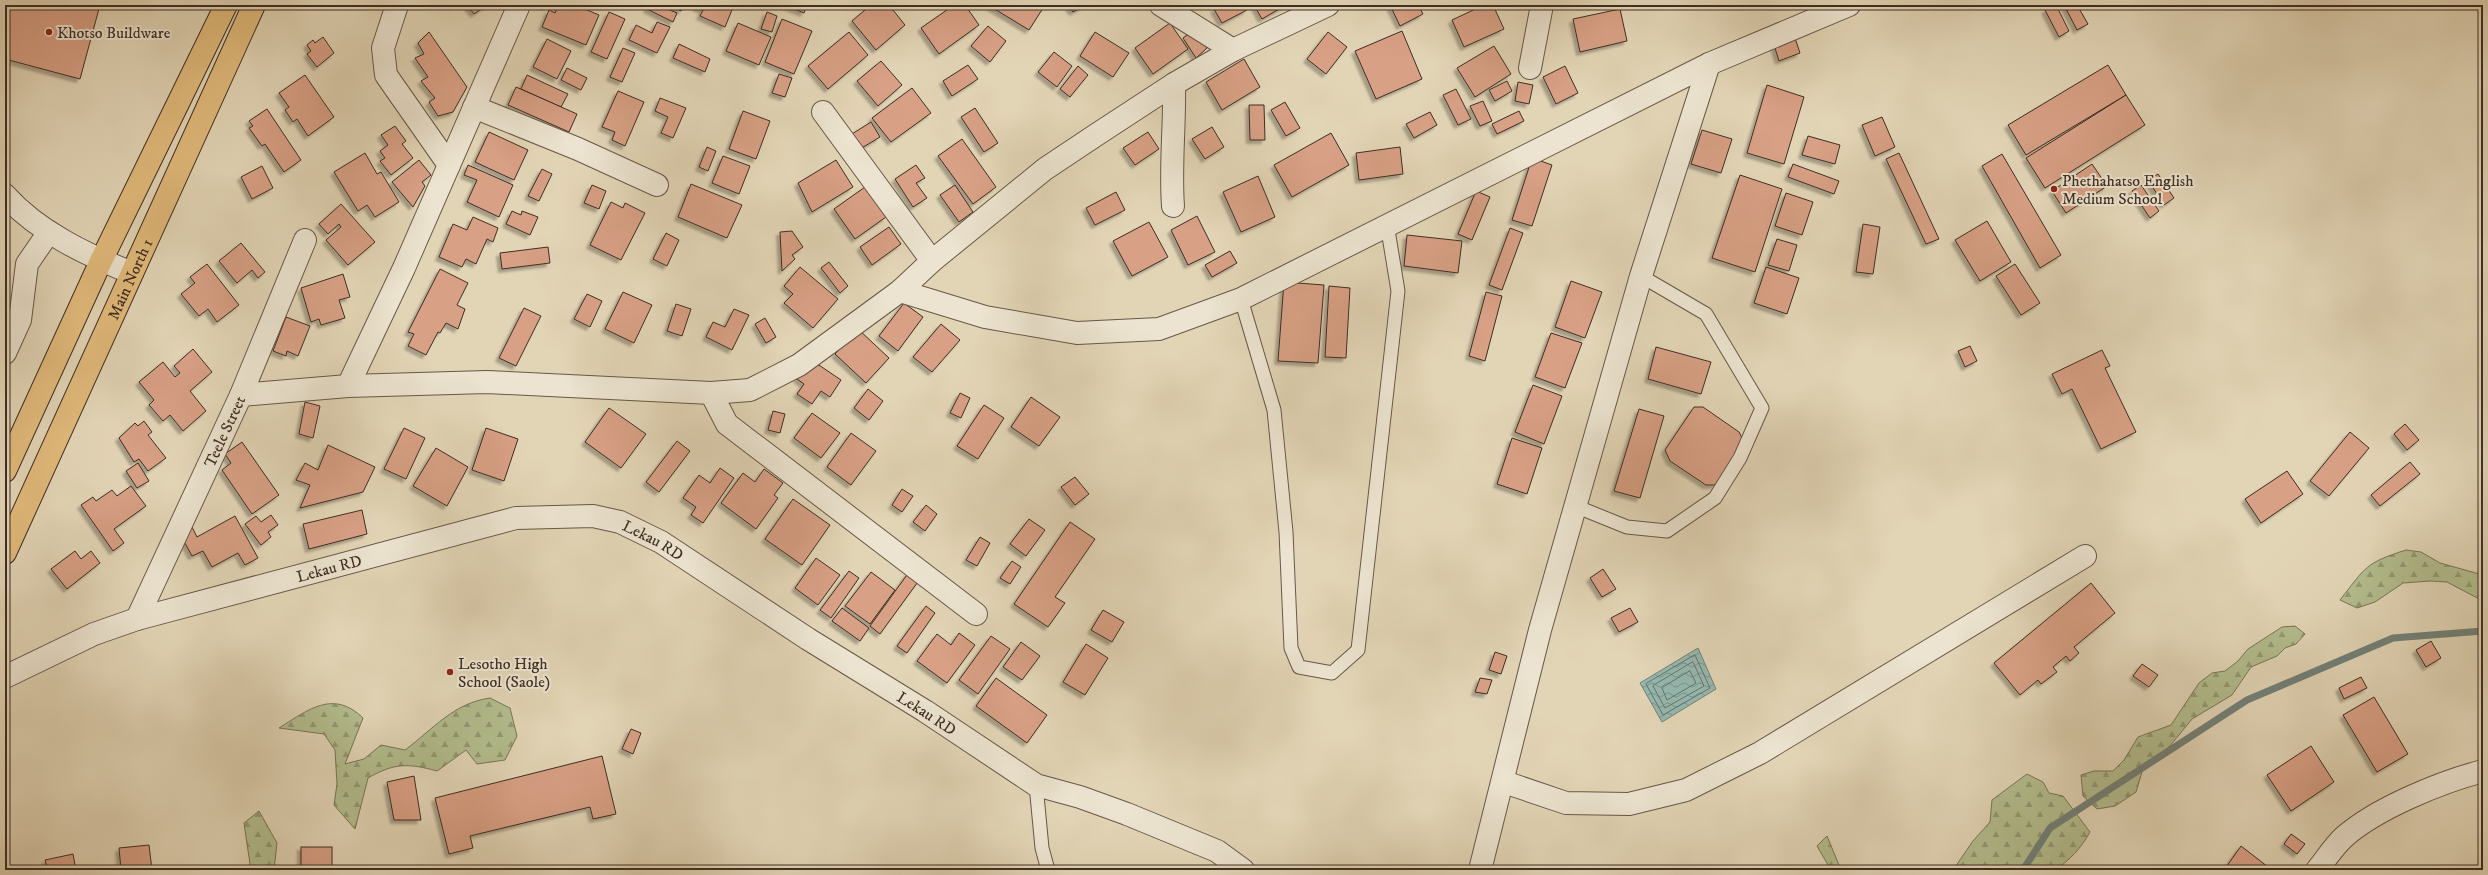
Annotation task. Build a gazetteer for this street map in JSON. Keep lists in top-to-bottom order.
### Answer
{
  "streets": {
    "main road": ["Main North 1"],
    "street": ["Teele Street", "Lekau RD"]
  },
  "crossings": [
    ["Teele Street", "Lekau RD"]
  ],
  "places": ["Khotso Buildware", "Phethahatso English Medium School", "Lesotho High School (Saole)"]
}
